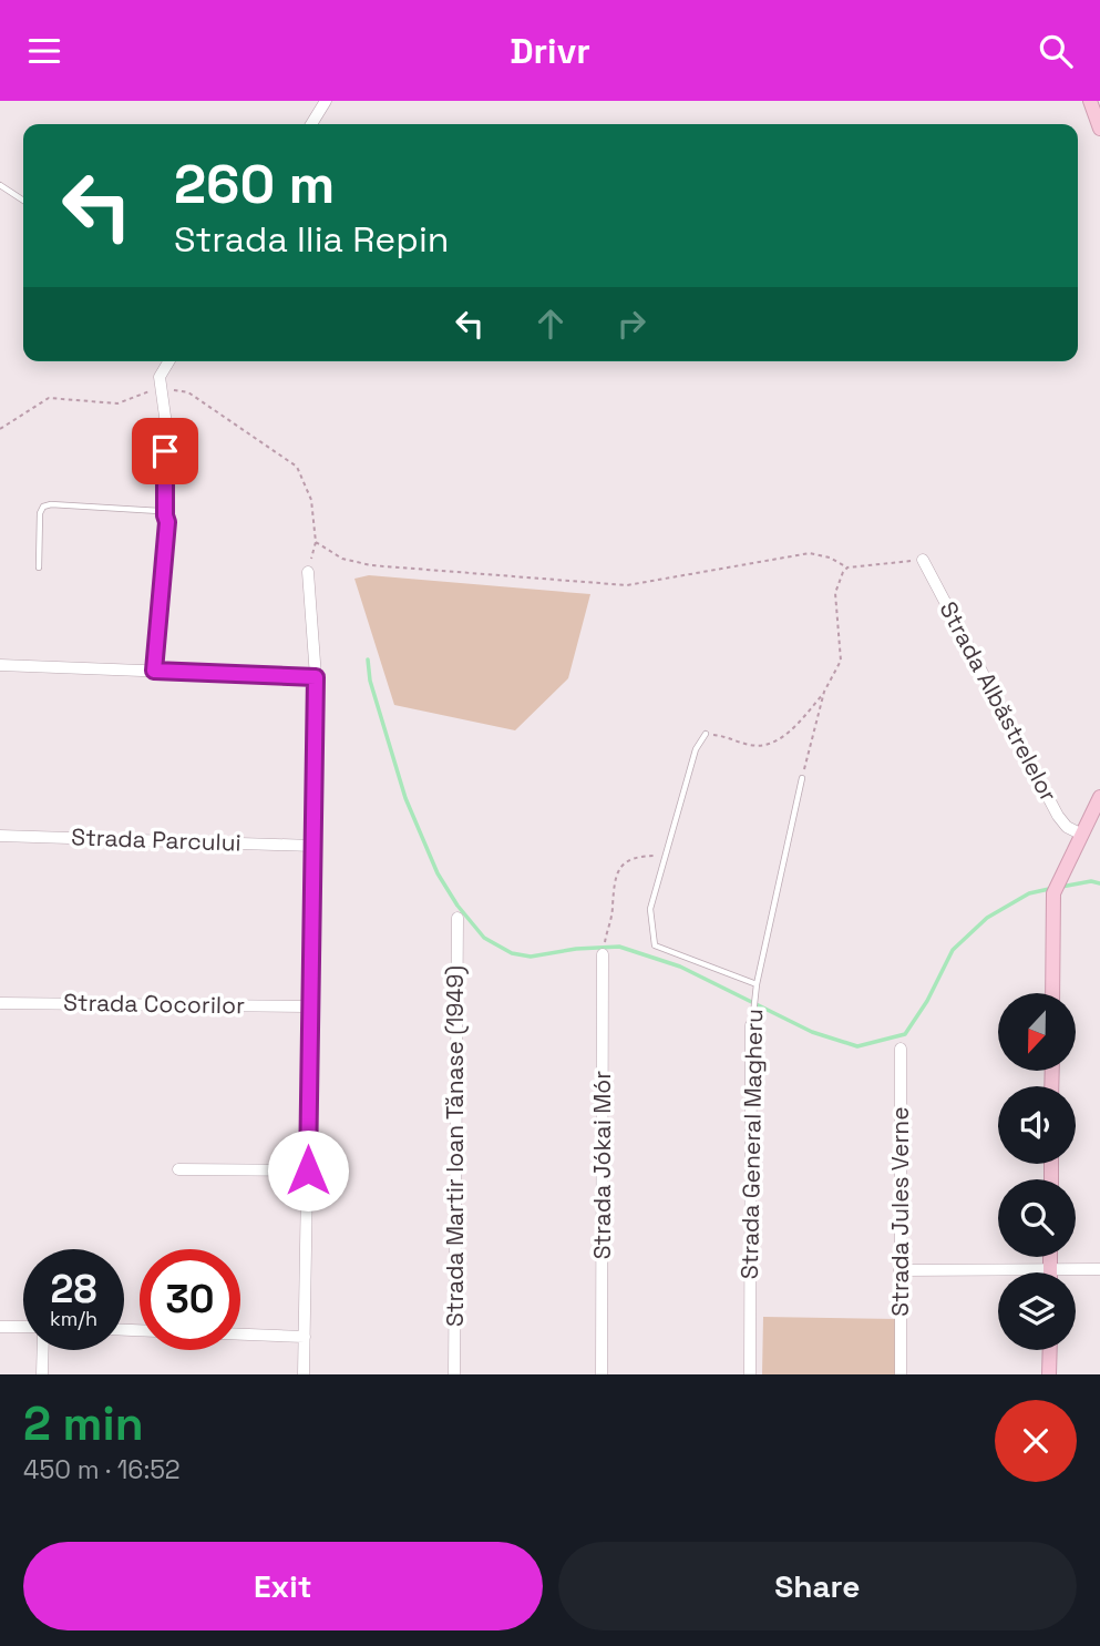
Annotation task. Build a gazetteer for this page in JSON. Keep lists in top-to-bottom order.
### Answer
{
  "streets": {
    "street": [
      "Strada Albăstrelelor",
      "Strada Parcului",
      "Strada Cocorilor",
      "Strada General Magheru",
      "Strada Martir Ioan Tănase (1949)",
      "Strada Jókai Mór",
      "Strada Jules Verne"
    ]
  },
  "north": "bottom",
  "page": {
    "header": "Drivr",
    "turn": ["260 m", "Strada Ilia Repin"],
    "speed": "28 km/h",
    "limit": "30",
    "heading": ["2 min", "450 m · 16:52"],
    "buttons": ["Exit", "Share"]
  }
}
